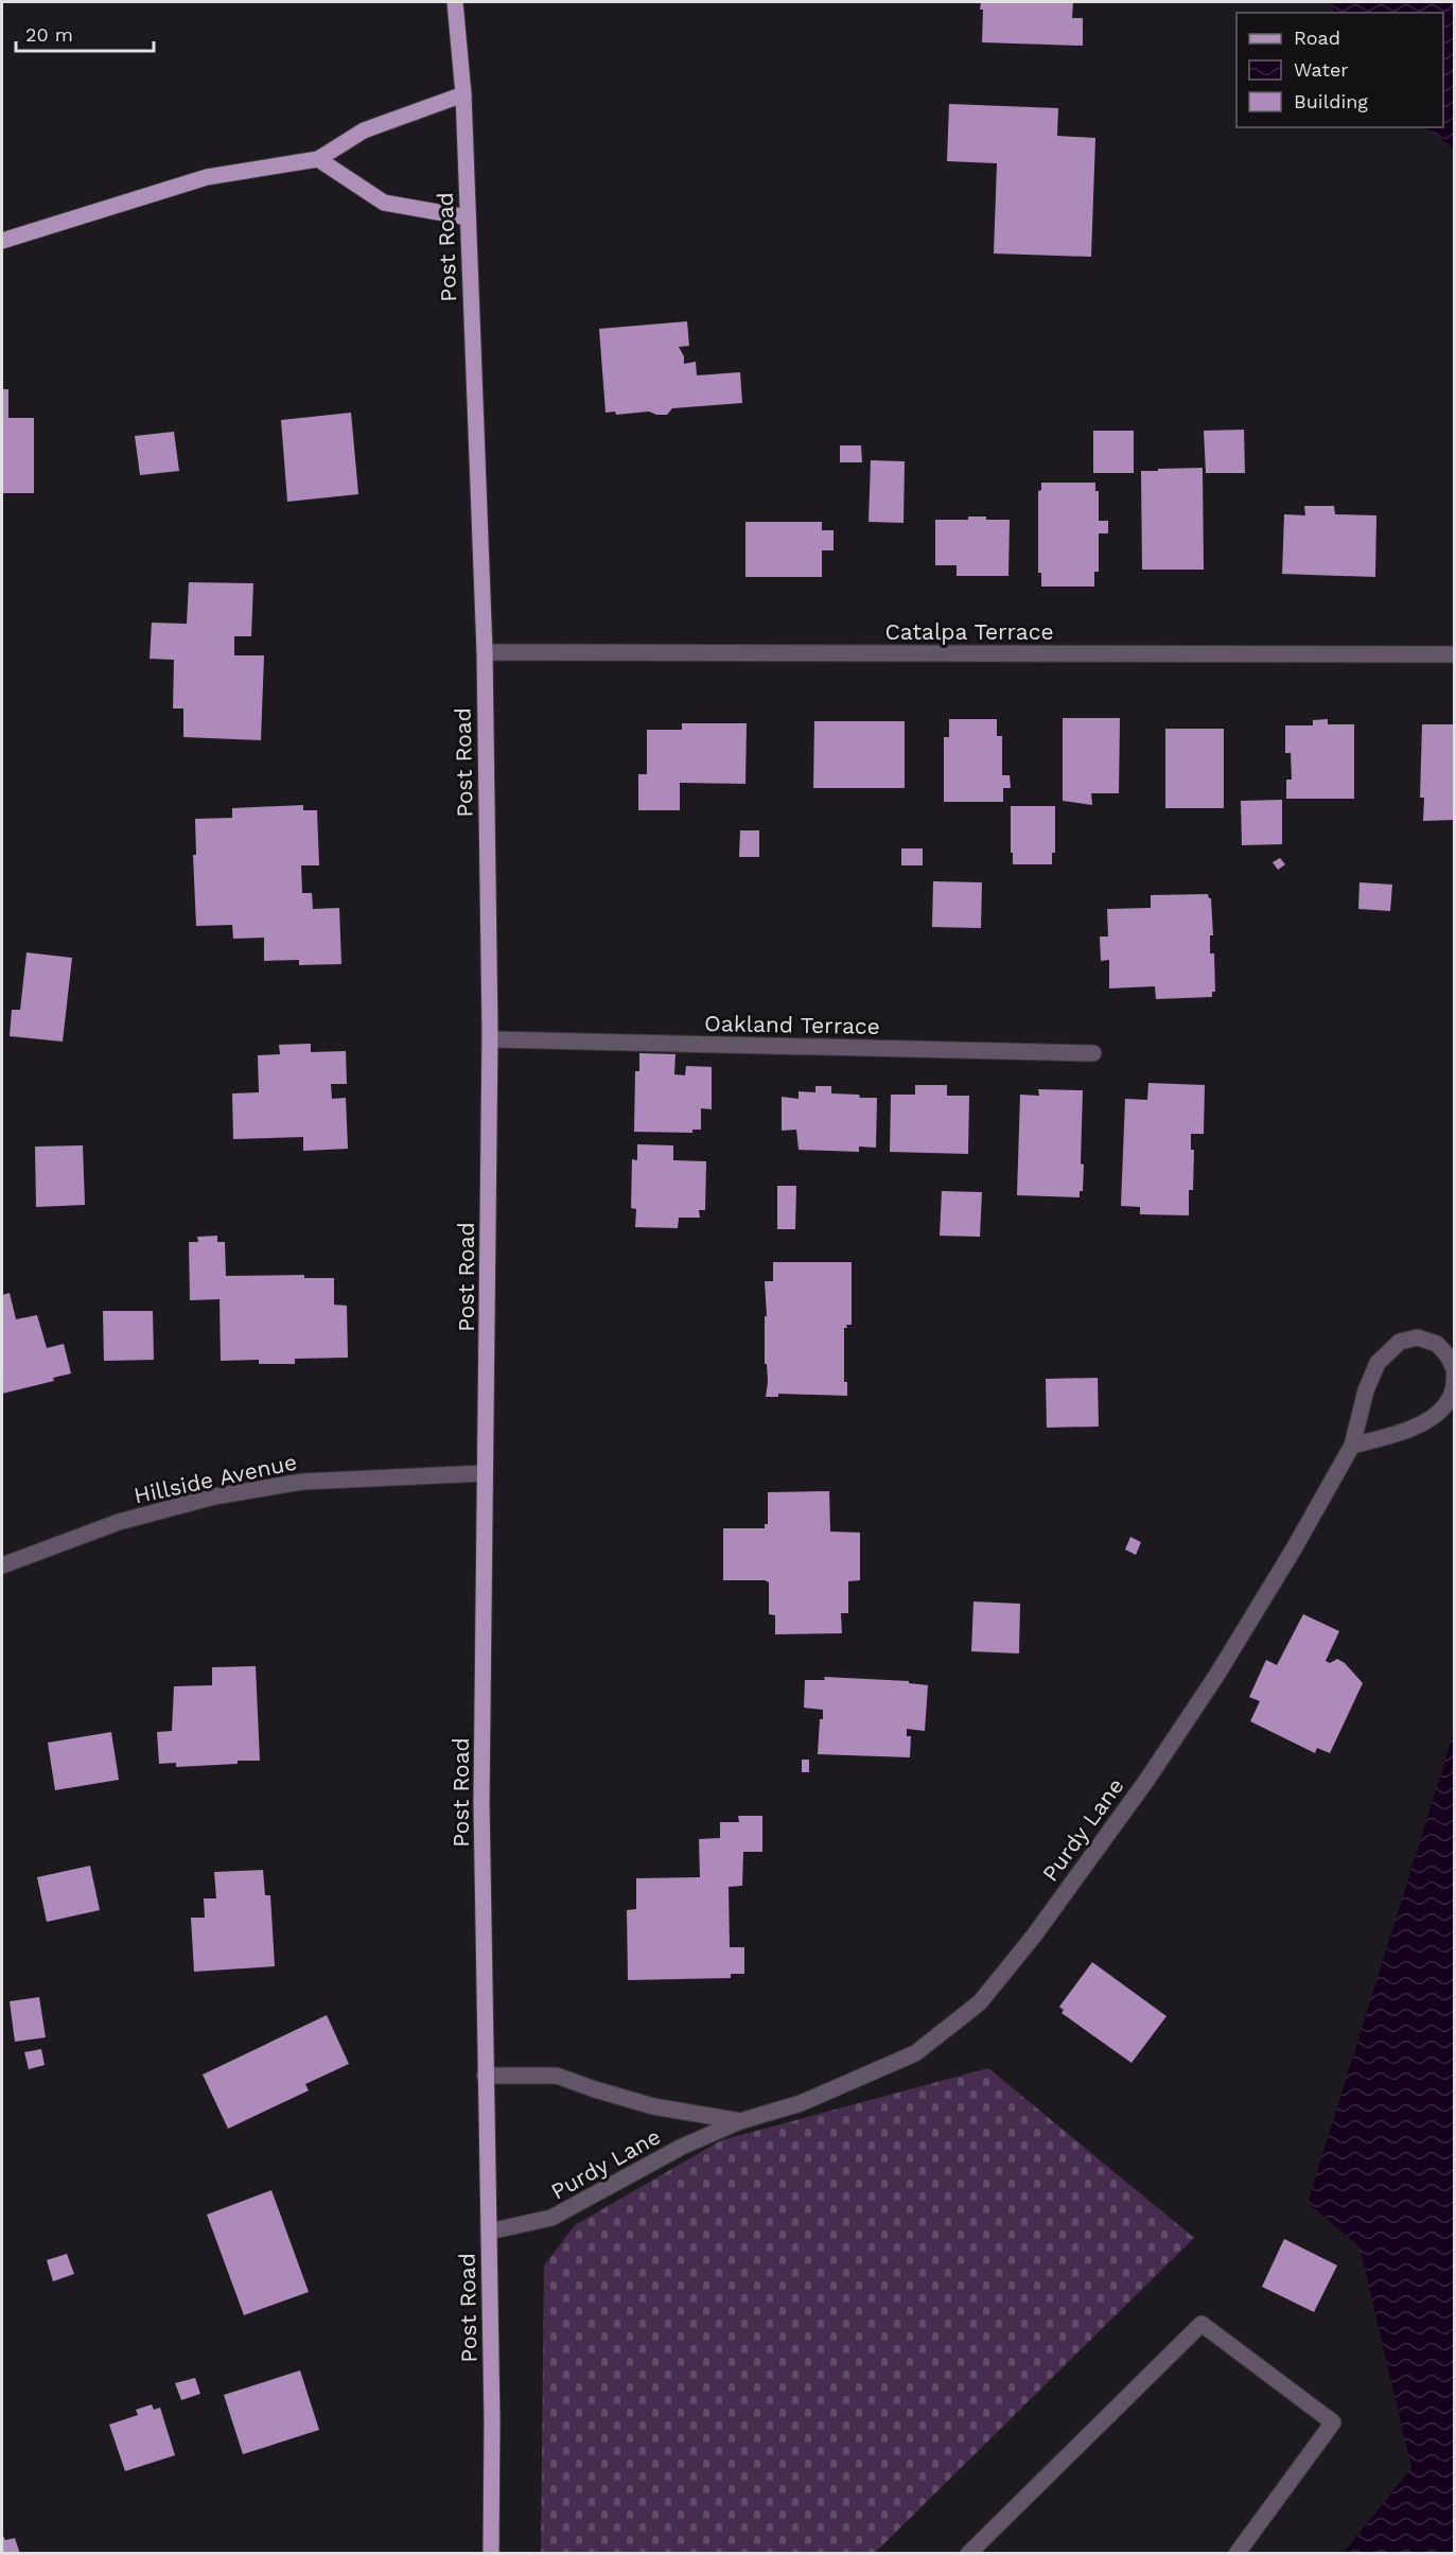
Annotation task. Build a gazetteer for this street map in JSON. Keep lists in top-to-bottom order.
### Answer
{
  "streets": {
    "main road": ["Post Road"],
    "street": [
      "Catalpa Terrace",
      "Oakland Terrace",
      "Hillside Avenue",
      "Purdy Lane"
    ]
  },
  "crossings": [
    ["Post Road", "Catalpa Terrace"],
    ["Post Road", "Oakland Terrace"],
    ["Post Road", "Hillside Avenue"],
    ["Post Road", "Purdy Lane"]
  ],
  "legend": ["Road", "Water", "Building"],
  "scale_bar": "20 m"
}
